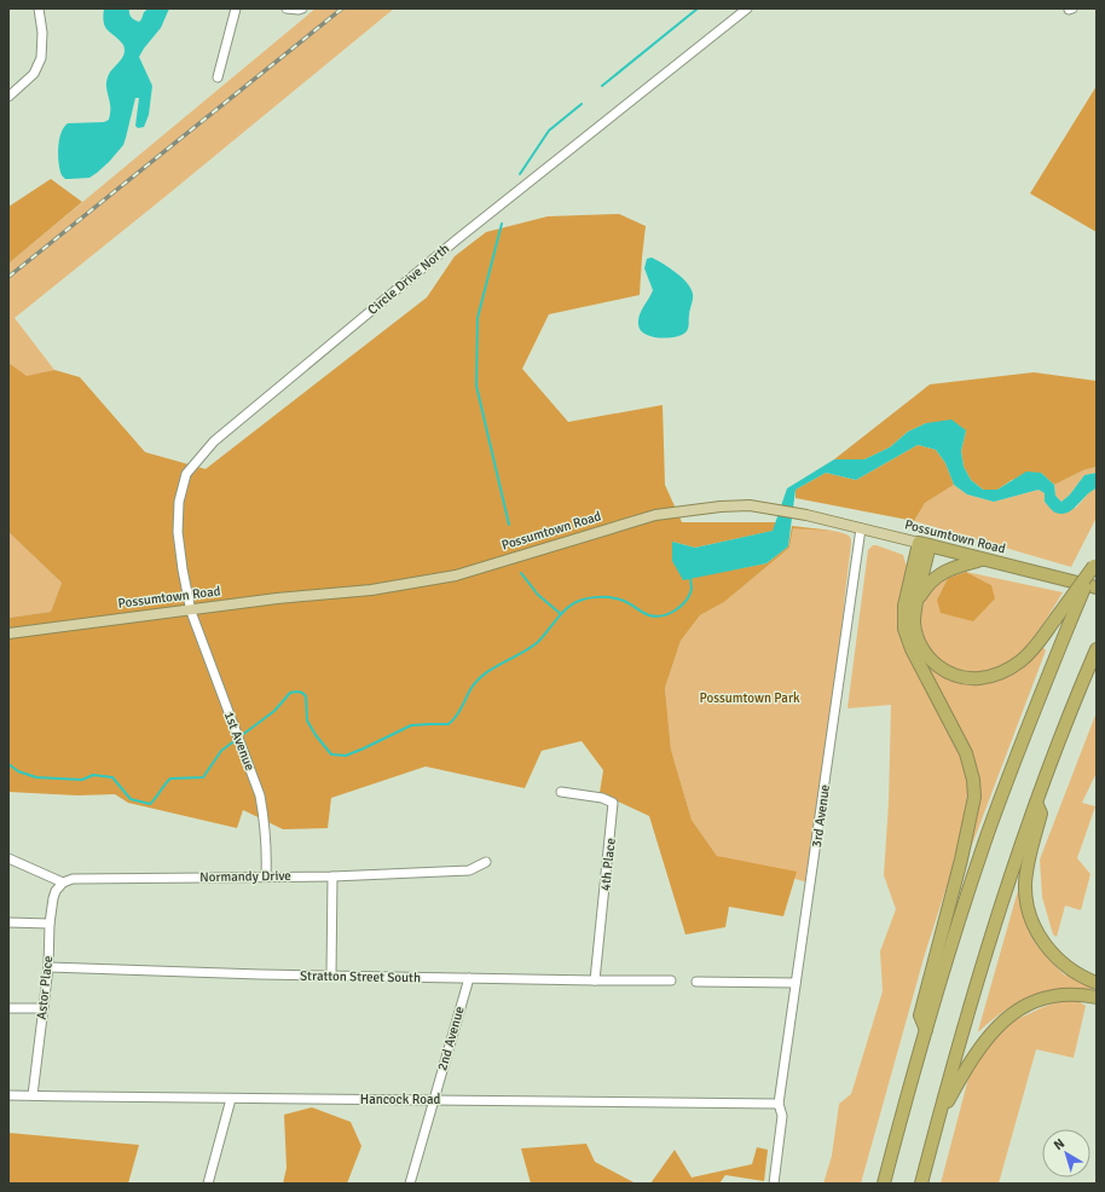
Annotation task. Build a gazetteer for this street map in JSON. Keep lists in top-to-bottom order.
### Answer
{
  "streets": {
    "highway": ["Possumtown Road"],
    "street": [
      "Circle Drive North",
      "1st Avenue",
      "3rd Avenue",
      "4th Place",
      "Normandy Drive",
      "Stratton Street South",
      "Astor Place",
      "2nd Avenue",
      "Hancock Road"
    ]
  },
  "crossings": [
    ["Circle Drive North", "Possumtown Road"],
    ["Circle Drive North", "1st Avenue"],
    ["Possumtown Road", "1st Avenue"],
    ["Possumtown Road", "3rd Avenue"],
    ["1st Avenue", "Normandy Drive"],
    ["3rd Avenue", "Hancock Road"],
    ["4th Place", "Stratton Street South"],
    ["Normandy Drive", "Astor Place"],
    ["Stratton Street South", "Astor Place"],
    ["Stratton Street South", "2nd Avenue"],
    ["Astor Place", "Hancock Road"],
    ["2nd Avenue", "Hancock Road"]
  ],
  "parks": ["Possumtown Park"],
  "north": "top left"
}
